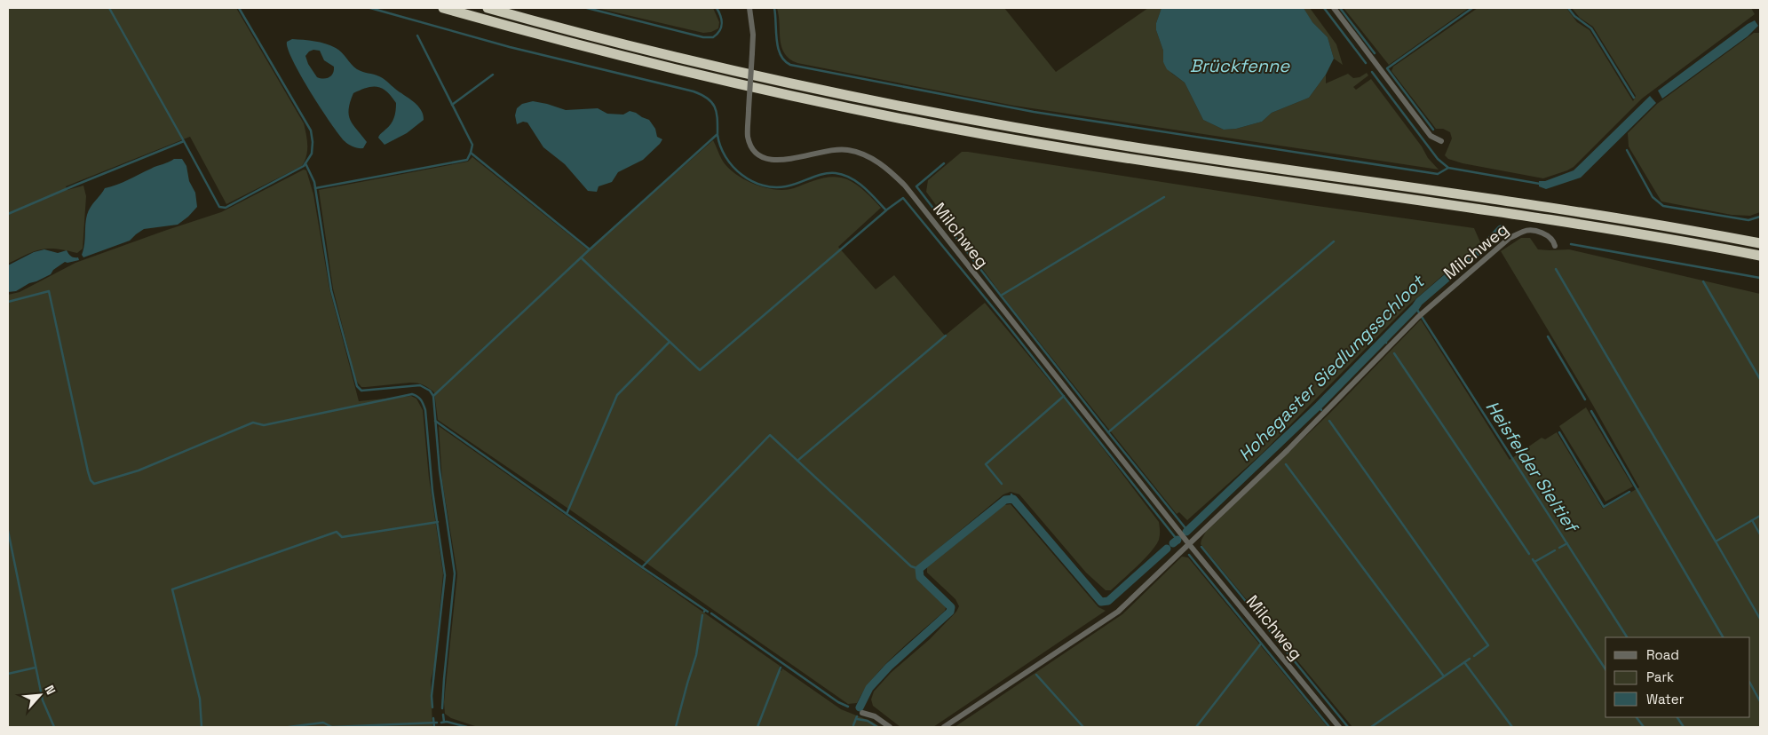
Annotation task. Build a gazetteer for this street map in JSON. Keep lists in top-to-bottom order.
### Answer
{
  "streets": {
    "street": ["Milchweg"]
  },
  "water": ["Brückfenne", "Hohegaster Siedlungsschloot", "Heisfelder Sieltief"],
  "legend": ["Road", "Park", "Water"],
  "north": "top right"
}
